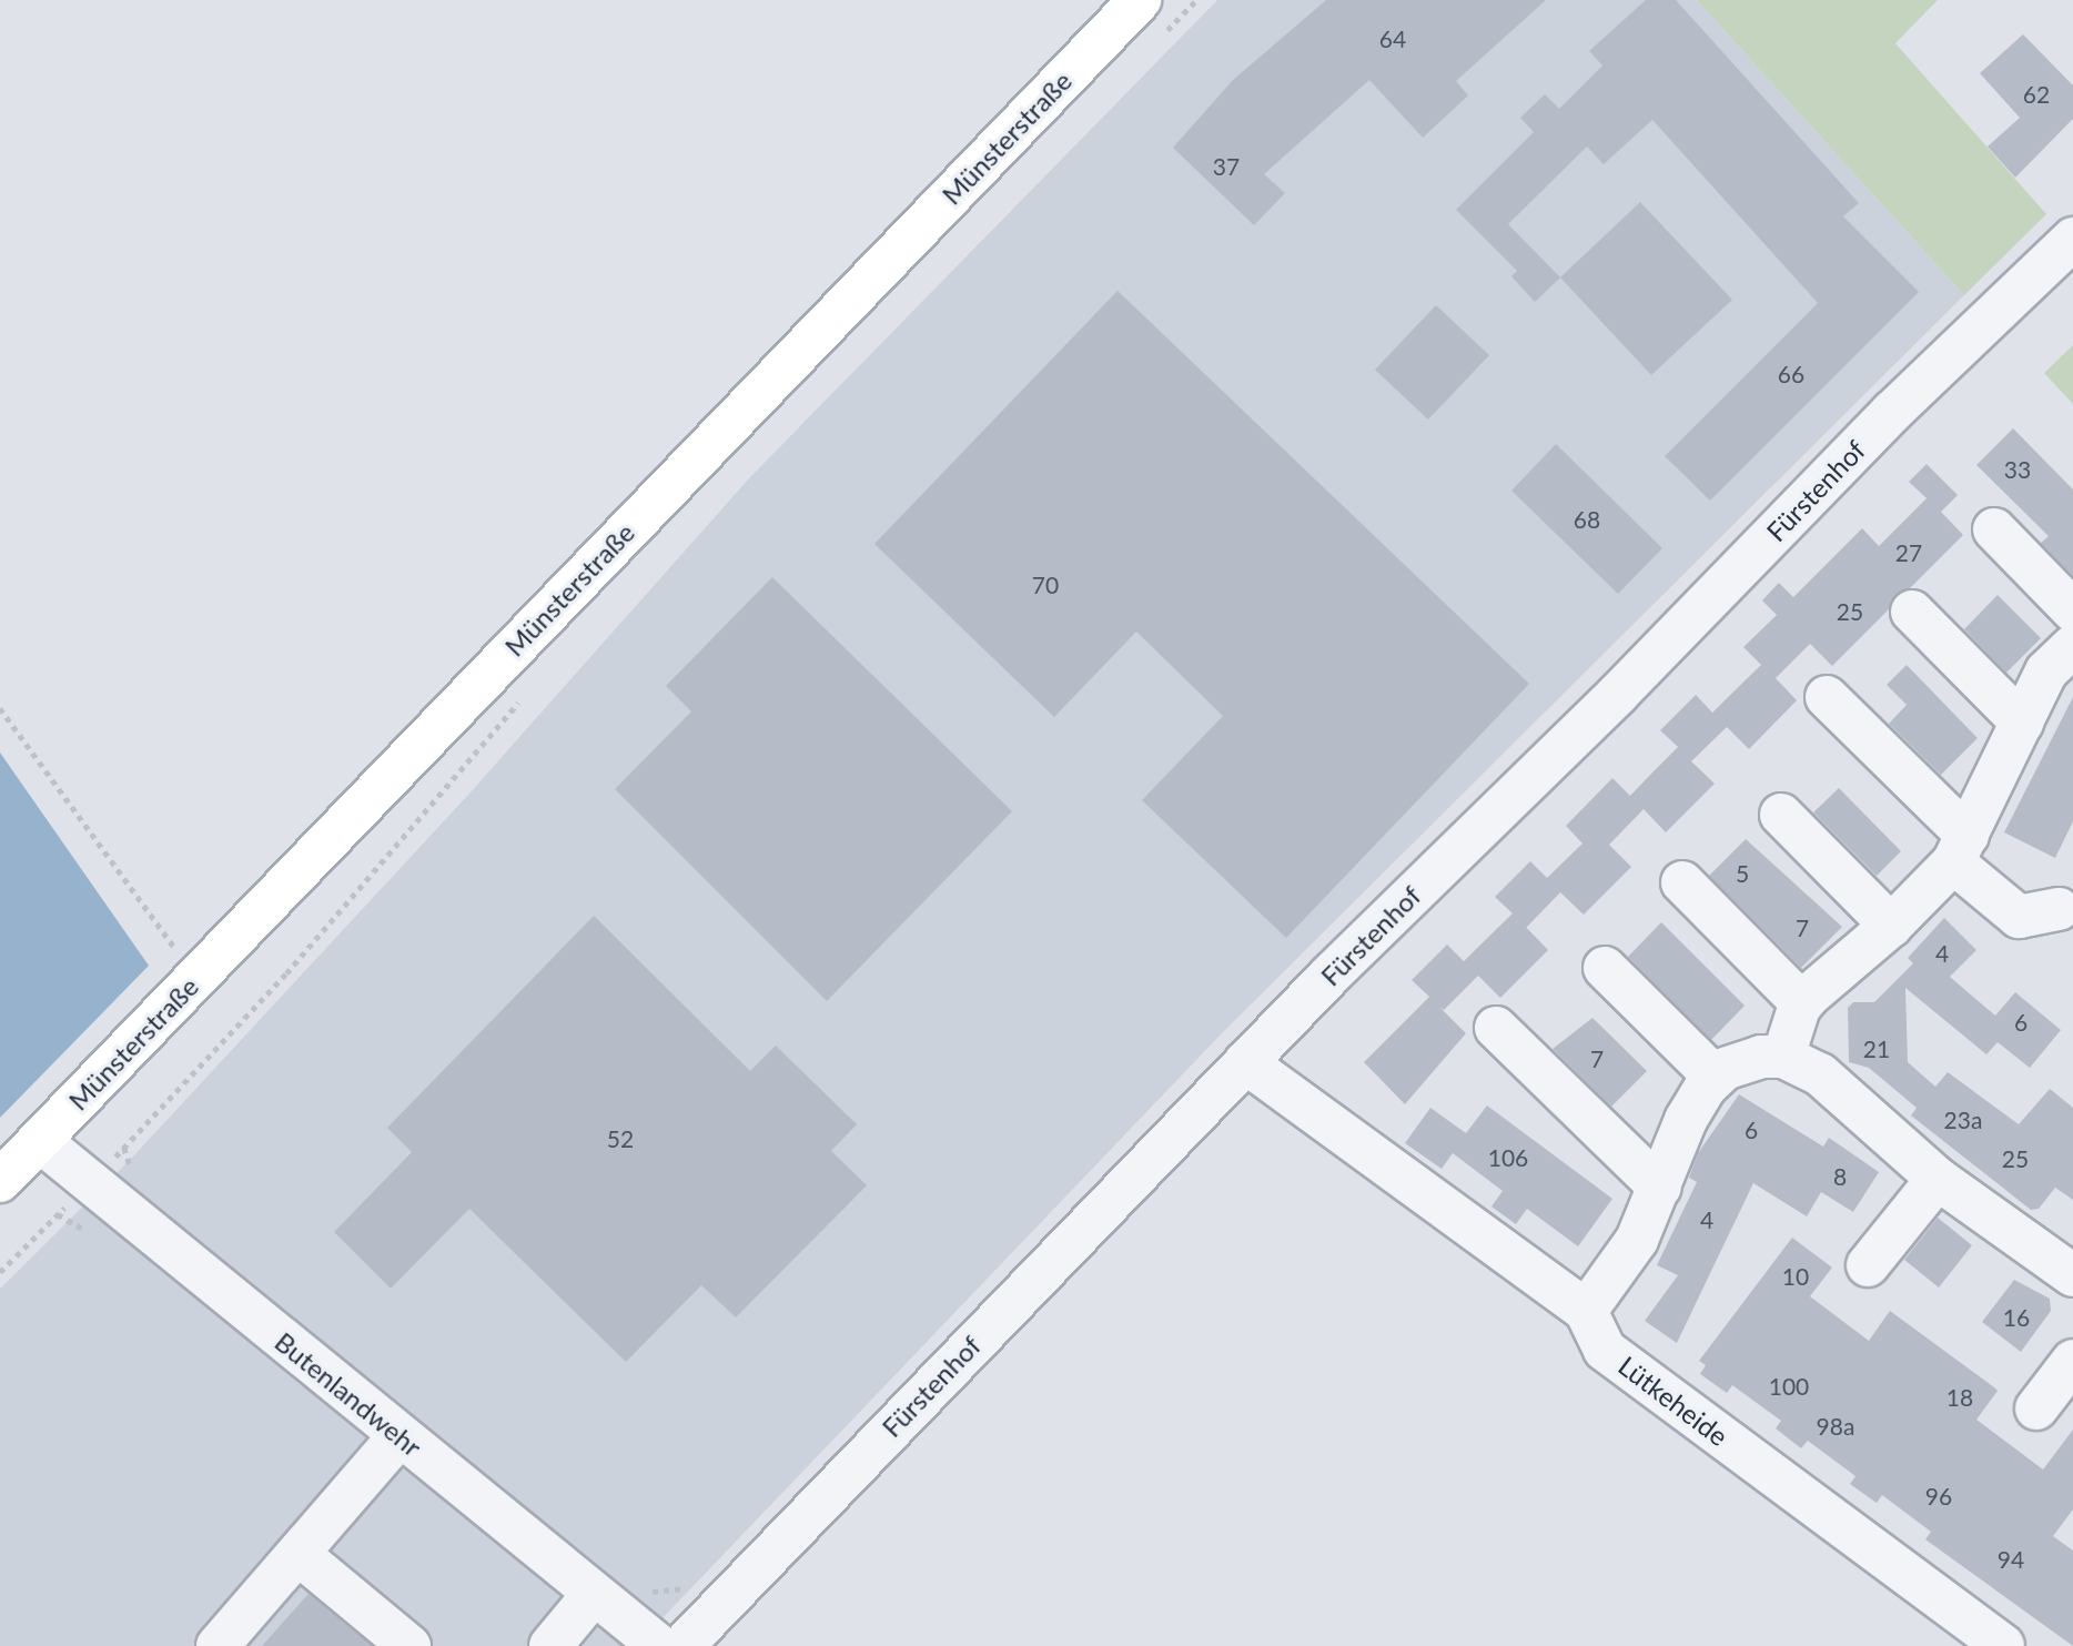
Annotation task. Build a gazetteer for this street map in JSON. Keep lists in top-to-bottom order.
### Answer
{
  "streets": {
    "main road": ["Münsterstraße"],
    "street": ["Fürstenhof", "Butenlandwehr", "Lütkeheide"]
  },
  "crossings": [
    ["Münsterstraße", "Butenlandwehr"],
    ["Fürstenhof", "Lütkeheide"]
  ],
  "house_numbers": [
    "64",
    "62",
    "37",
    "66",
    "33",
    "68",
    "27",
    "70",
    "25",
    "5",
    "7",
    "4",
    "6",
    "21",
    "7",
    "23a",
    "6",
    "52",
    "106",
    "25",
    "8",
    "4",
    "10",
    "16",
    "100",
    "18",
    "98a",
    "96",
    "94"
  ]
}
